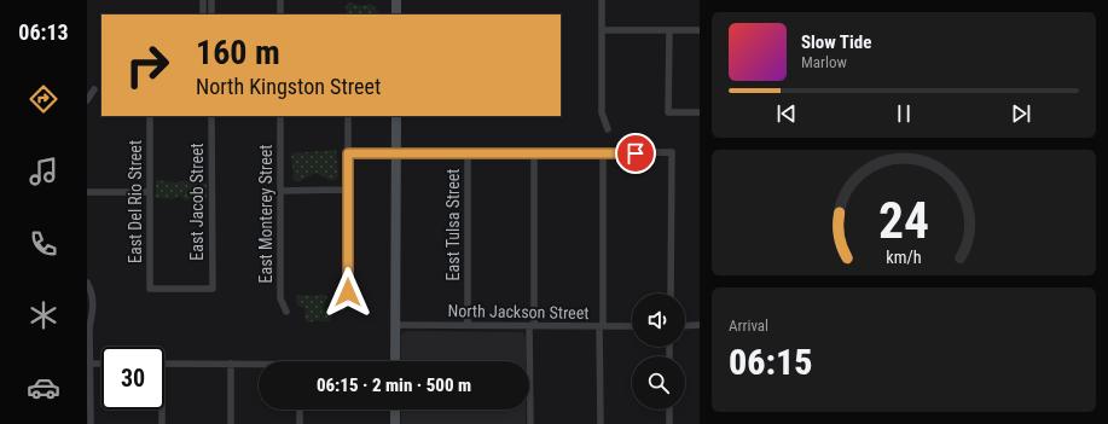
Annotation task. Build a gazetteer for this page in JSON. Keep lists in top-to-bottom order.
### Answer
{
  "streets": {
    "street": [
      "East Del Rio Street",
      "East Jacob Street",
      "East Monterey Street",
      "East Tulsa Street",
      "North Jackson Street"
    ]
  },
  "crossings": [
    ["East Del Rio Street", "East Jacob Street"],
    ["East Tulsa Street", "North Jackson Street"]
  ],
  "page": {
    "tabs": "06:13",
    "turn": ["160 m", "North Kingston Street"],
    "song": ["Slow Tide", "Marlow"],
    "tile": ["Arrival", "06:15"],
    "limit": "30",
    "trip": "06:15 · 2 min · 500 m",
    "gauge": ["24", "km/h"]
  }
}
